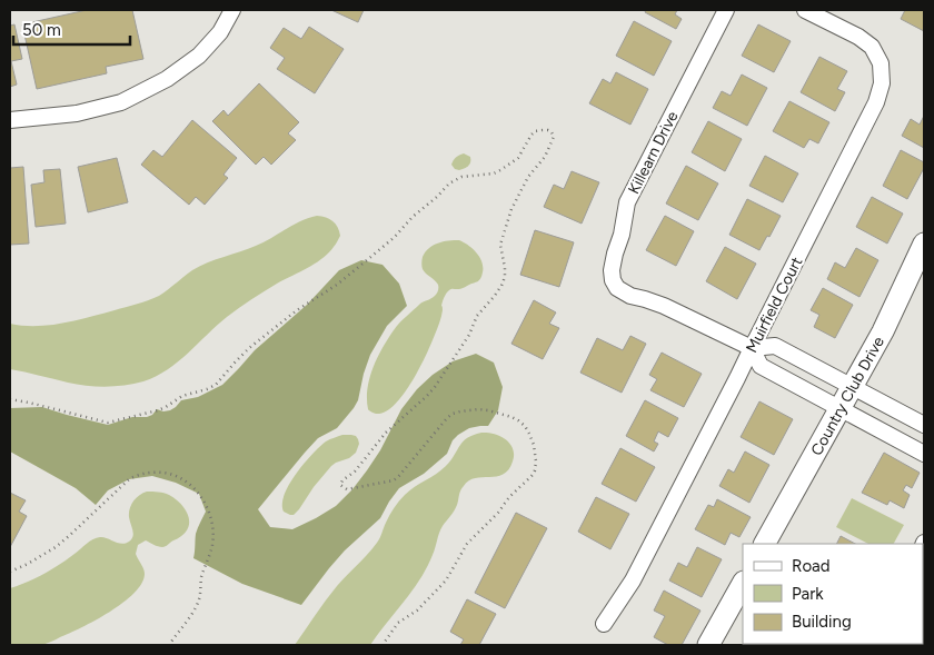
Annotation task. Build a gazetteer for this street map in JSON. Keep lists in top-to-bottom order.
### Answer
{
  "streets": {
    "street": ["Killearn Drive", "Muirfield Court", "Country Club Drive"]
  },
  "crossings": [
    ["Killearn Drive", "Muirfield Court"],
    ["Killearn Drive", "Country Club Drive"]
  ],
  "legend": ["Road", "Park", "Building"],
  "scale_bar": "50 m"
}
